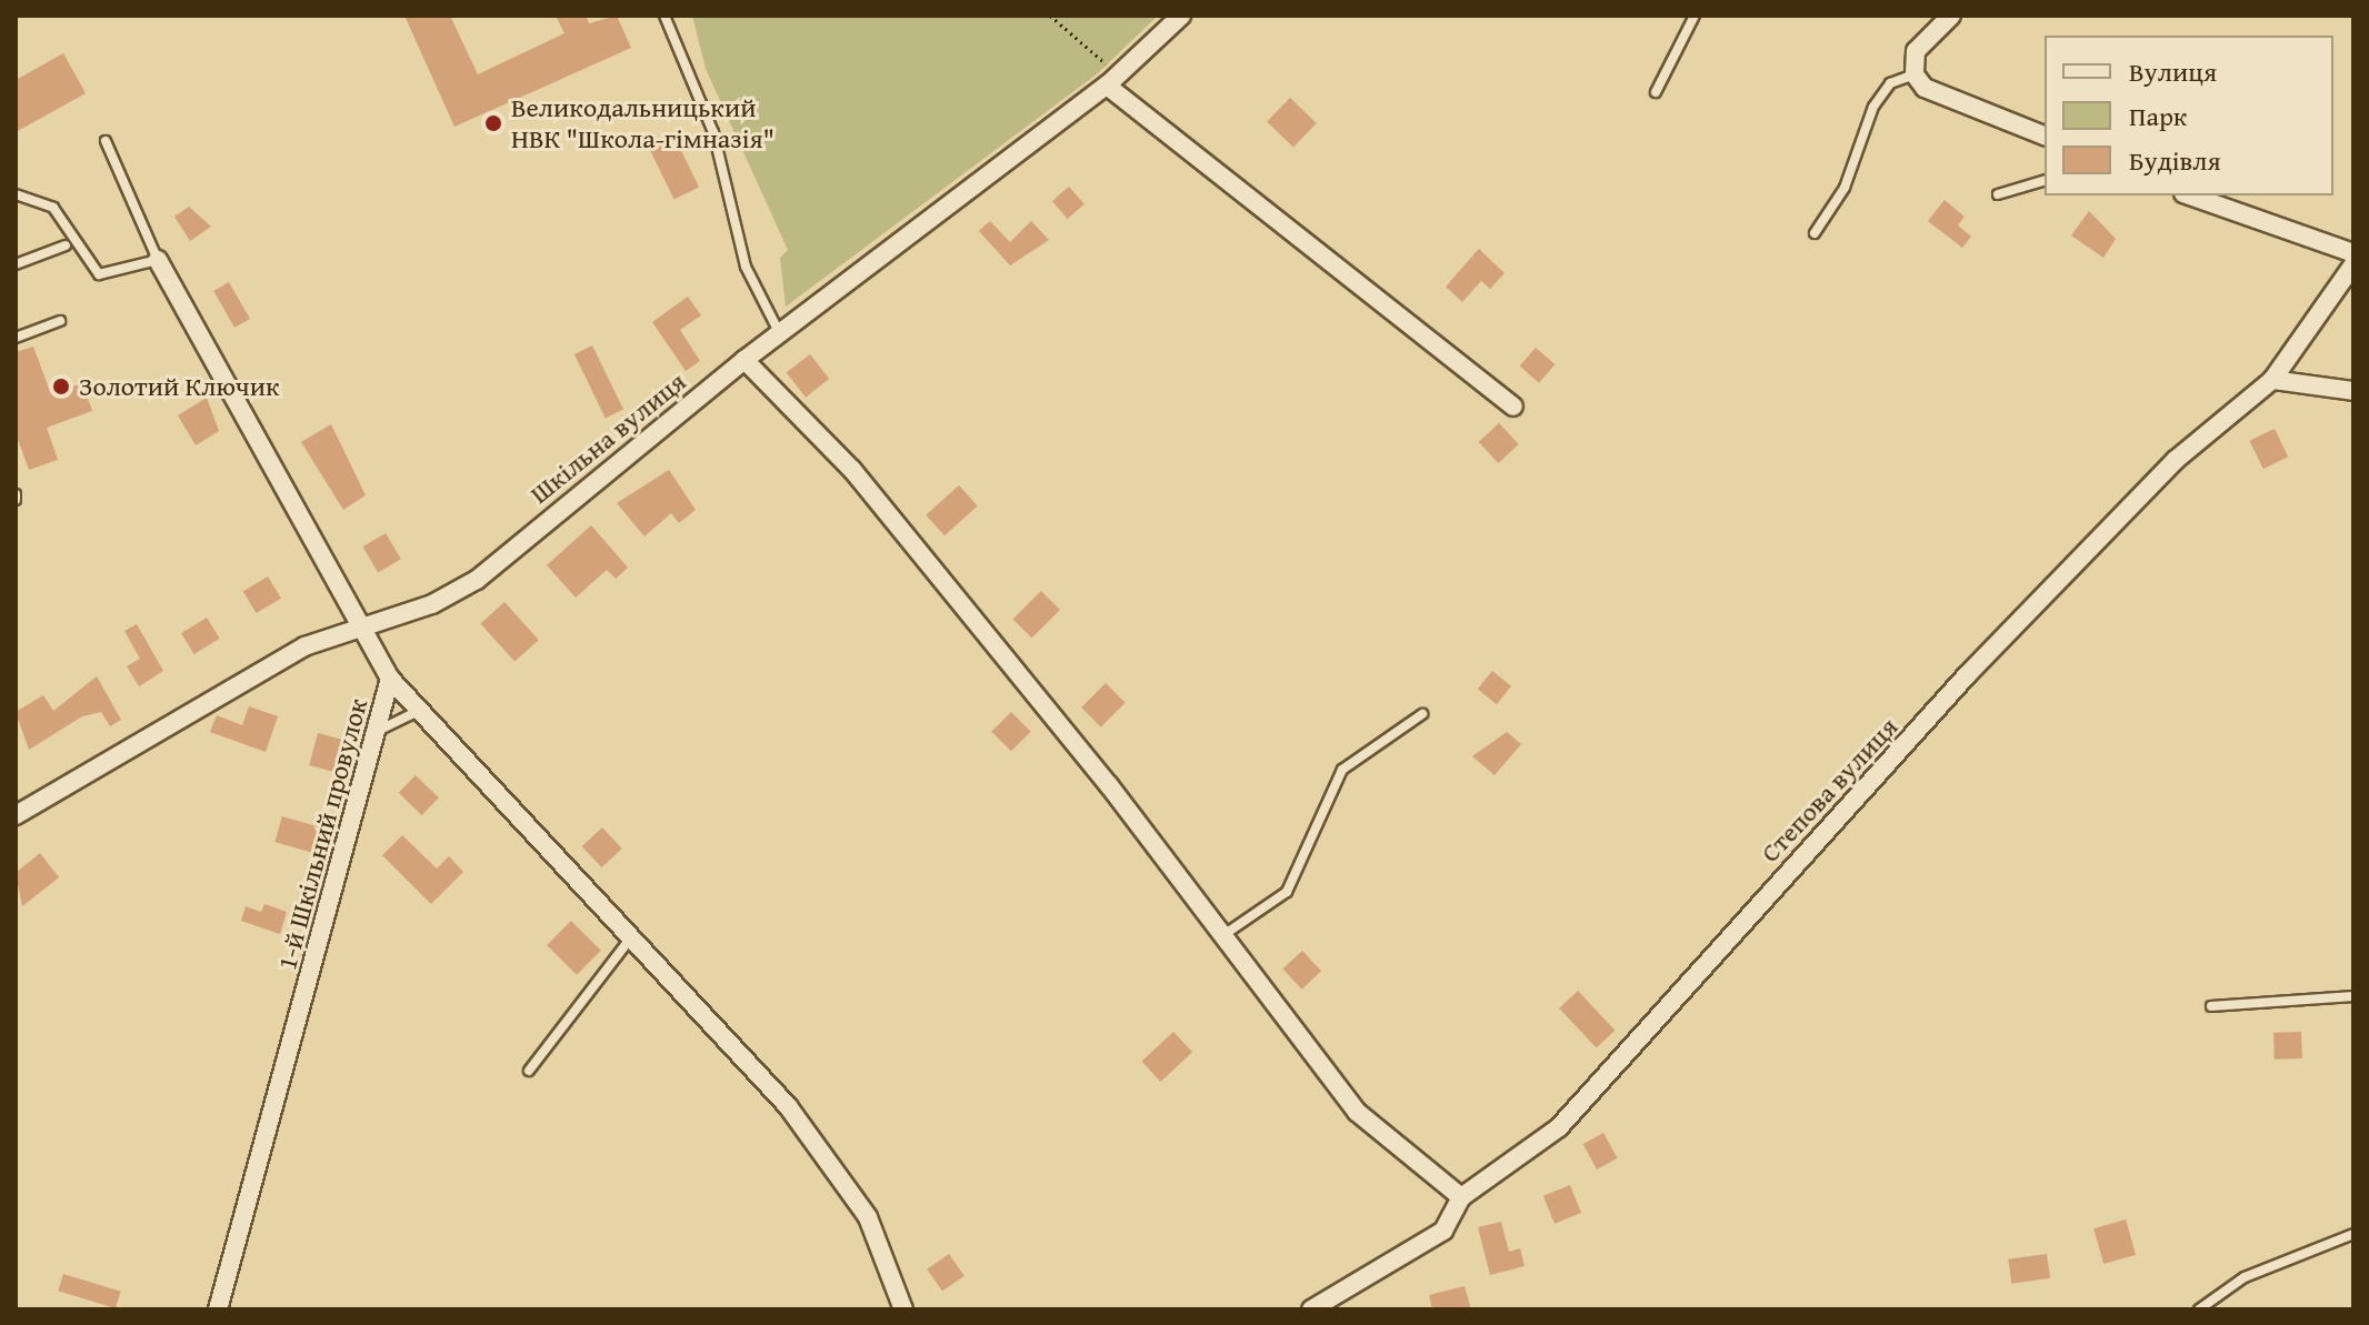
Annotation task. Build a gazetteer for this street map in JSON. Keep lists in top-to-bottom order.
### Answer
{
  "streets": {
    "street": ["Шкільна вулиця", "Степова вулиця", "1-й Шкільний провулок"]
  },
  "crossings": [
    ["Шкільна вулиця", "1-й Шкільний провулок"]
  ],
  "places": ["Великодальницький НВК \"Школа-гімназія\"", "Золотий Ключик"],
  "legend": ["Вулиця", "Парк", "Будівля"]
}
